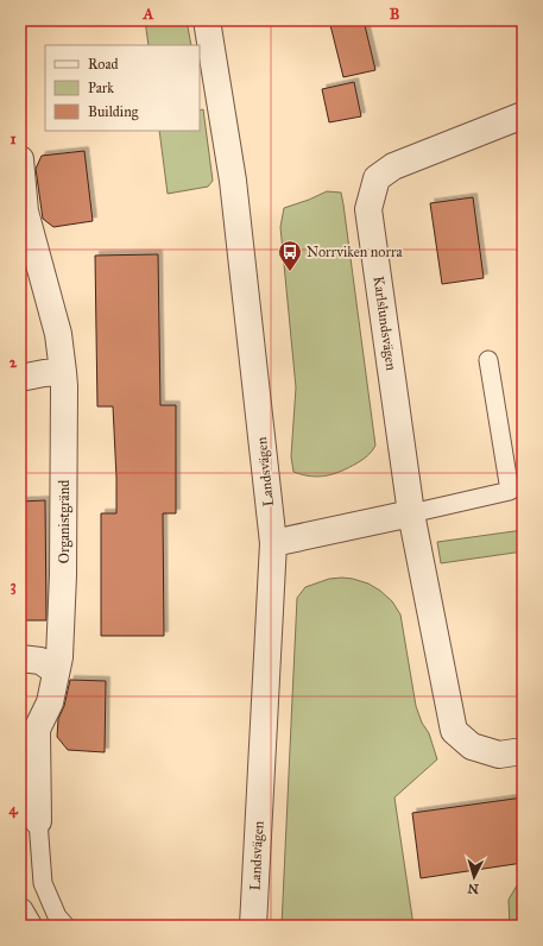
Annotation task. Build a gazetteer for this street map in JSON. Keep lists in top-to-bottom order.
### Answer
{
  "streets": {
    "street": ["Karlslundsvägen", "Landsvägen", "Organistgränd"]
  },
  "places": {
    "bus stop": ["Norrviken norra"]
  },
  "legend": ["Road", "Park", "Building"],
  "north": "bottom",
  "grid": {
    "columns": ["A", "B"],
    "rows": [
      "1",
      "2",
      "3",
      "4"
    ]
  }
}
